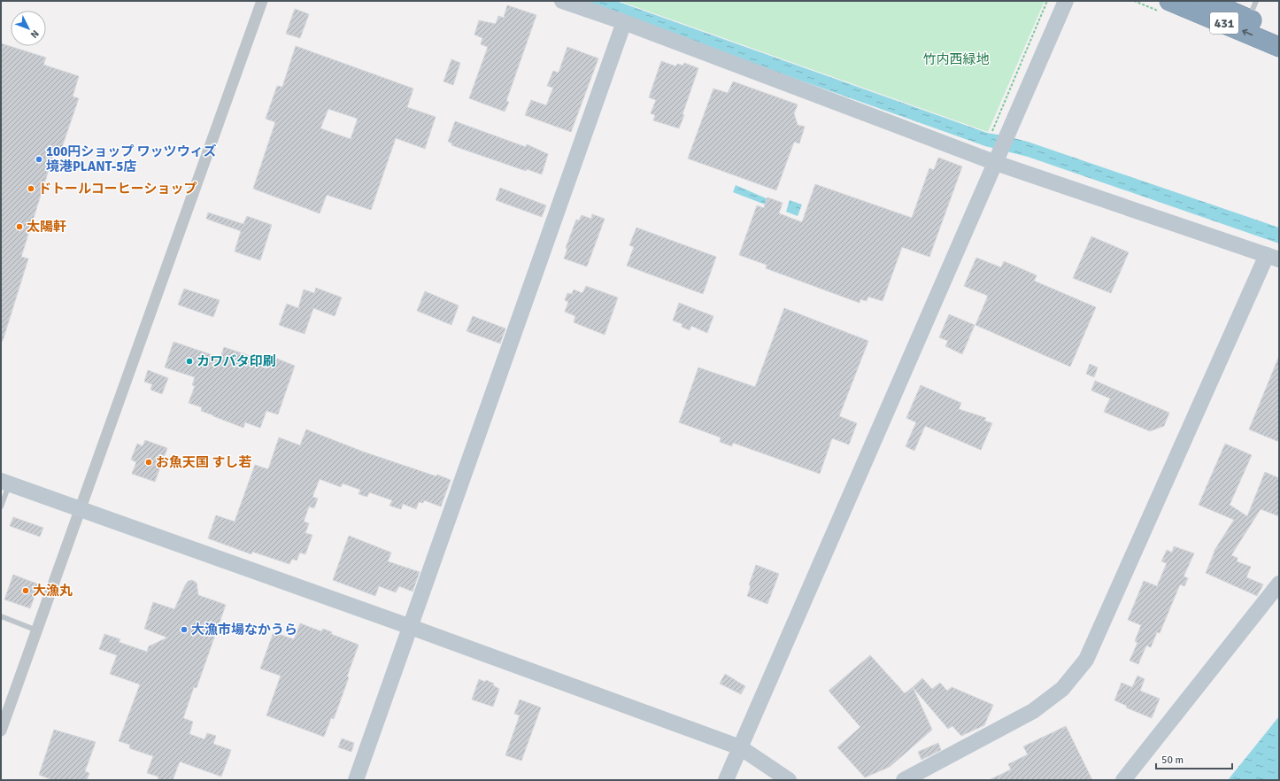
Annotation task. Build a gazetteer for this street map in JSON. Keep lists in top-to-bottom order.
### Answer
{
  "streets": {
    "highway": ["431"]
  },
  "parks": ["竹内西緑地"],
  "places": [
    "100円ショップ ワッツウィズ 境港PLANT-5店",
    "ドトールコーヒーショップ",
    "太陽軒",
    "カワバタ印刷",
    "お魚天国 すし若",
    "大漁丸",
    "大漁市場なかうら"
  ],
  "scale_bar": "50 m",
  "north": "bottom right"
}
